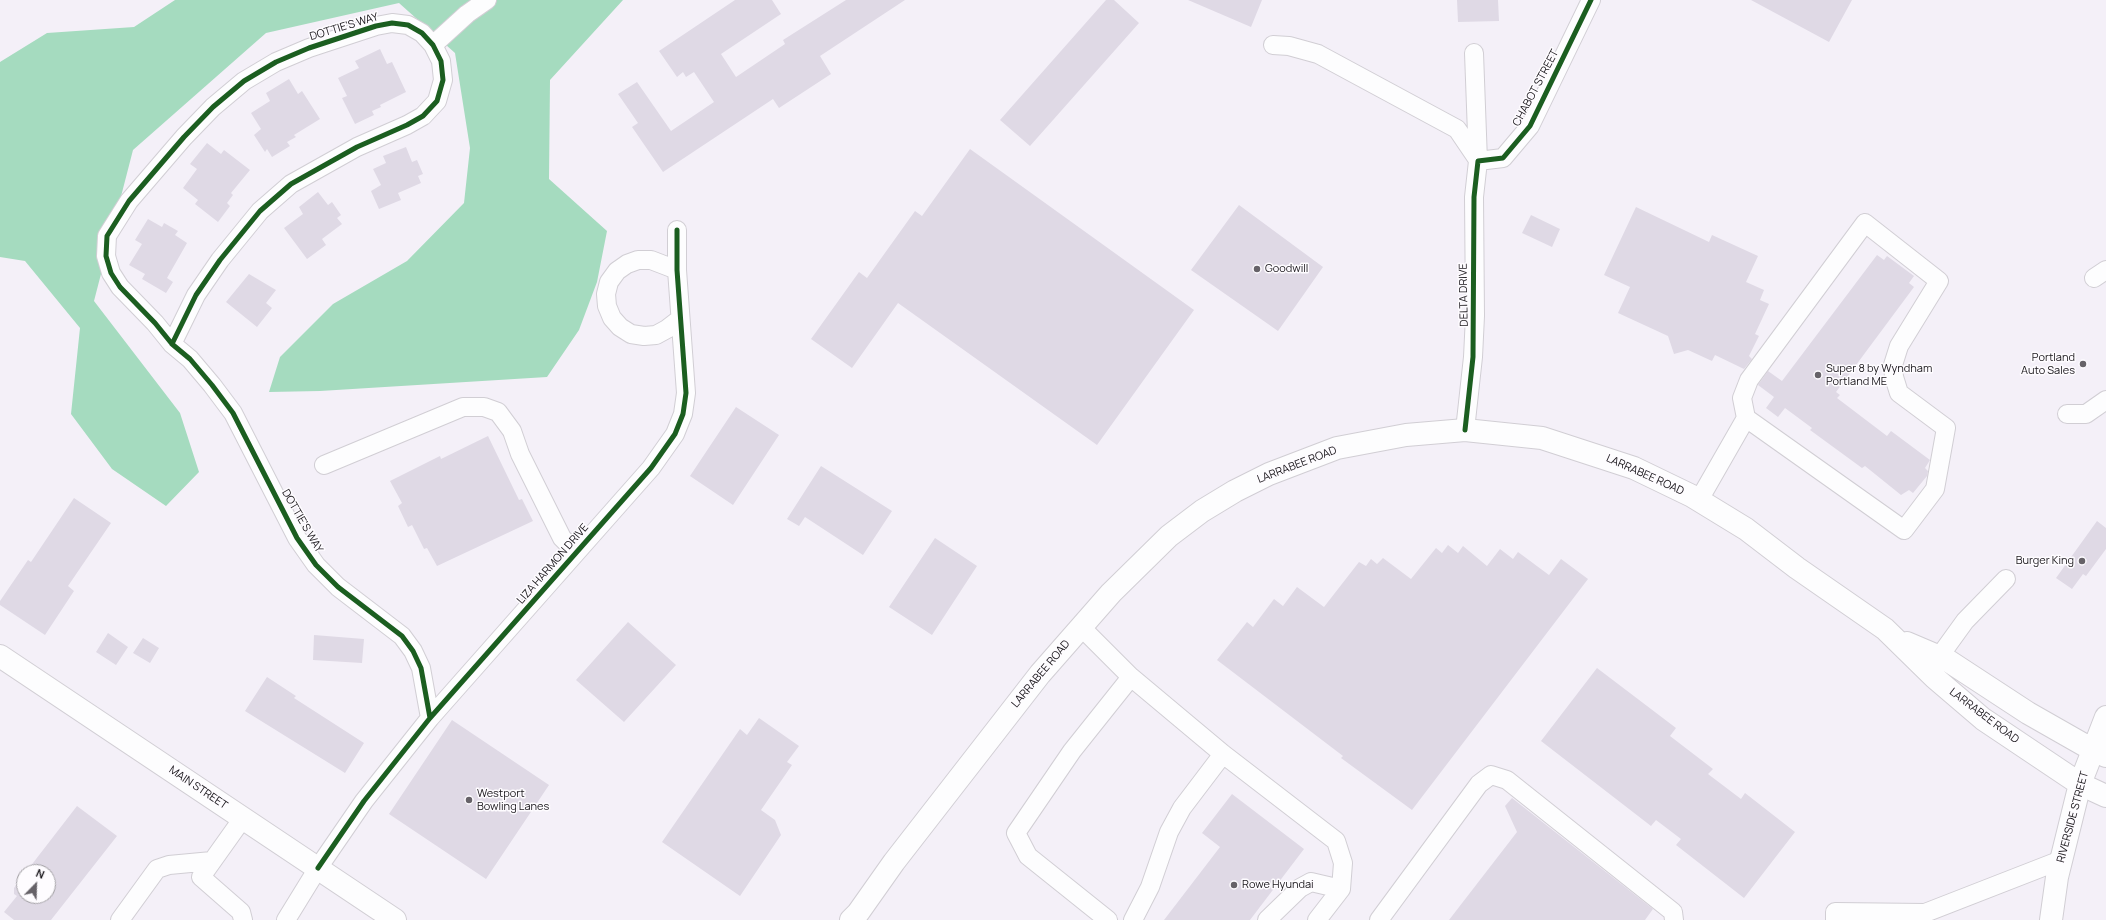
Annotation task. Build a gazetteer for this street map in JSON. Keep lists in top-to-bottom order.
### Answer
{
  "streets": {
    "main road": ["LARRABEE ROAD", "MAIN STREET", "RIVERSIDE STREET"],
    "street": [
      "DOTTIE'S WAY",
      "CHABOT STREET",
      "DELTA DRIVE",
      "LIZA HARMON DRIVE"
    ]
  },
  "crossings": [
    ["DOTTIE'S WAY", "LIZA HARMON DRIVE"],
    ["CHABOT STREET", "DELTA DRIVE"],
    ["DELTA DRIVE", "LARRABEE ROAD"],
    ["LARRABEE ROAD", "RIVERSIDE STREET"],
    ["LIZA HARMON DRIVE", "MAIN STREET"]
  ],
  "places": [
    "Goodwill",
    "Portland Auto Sales",
    "Super 8 by Wyndham Portland ME",
    "Burger King",
    "Westport Bowling Lanes",
    "Rowe Hyundai"
  ],
  "north": "top right"
}
